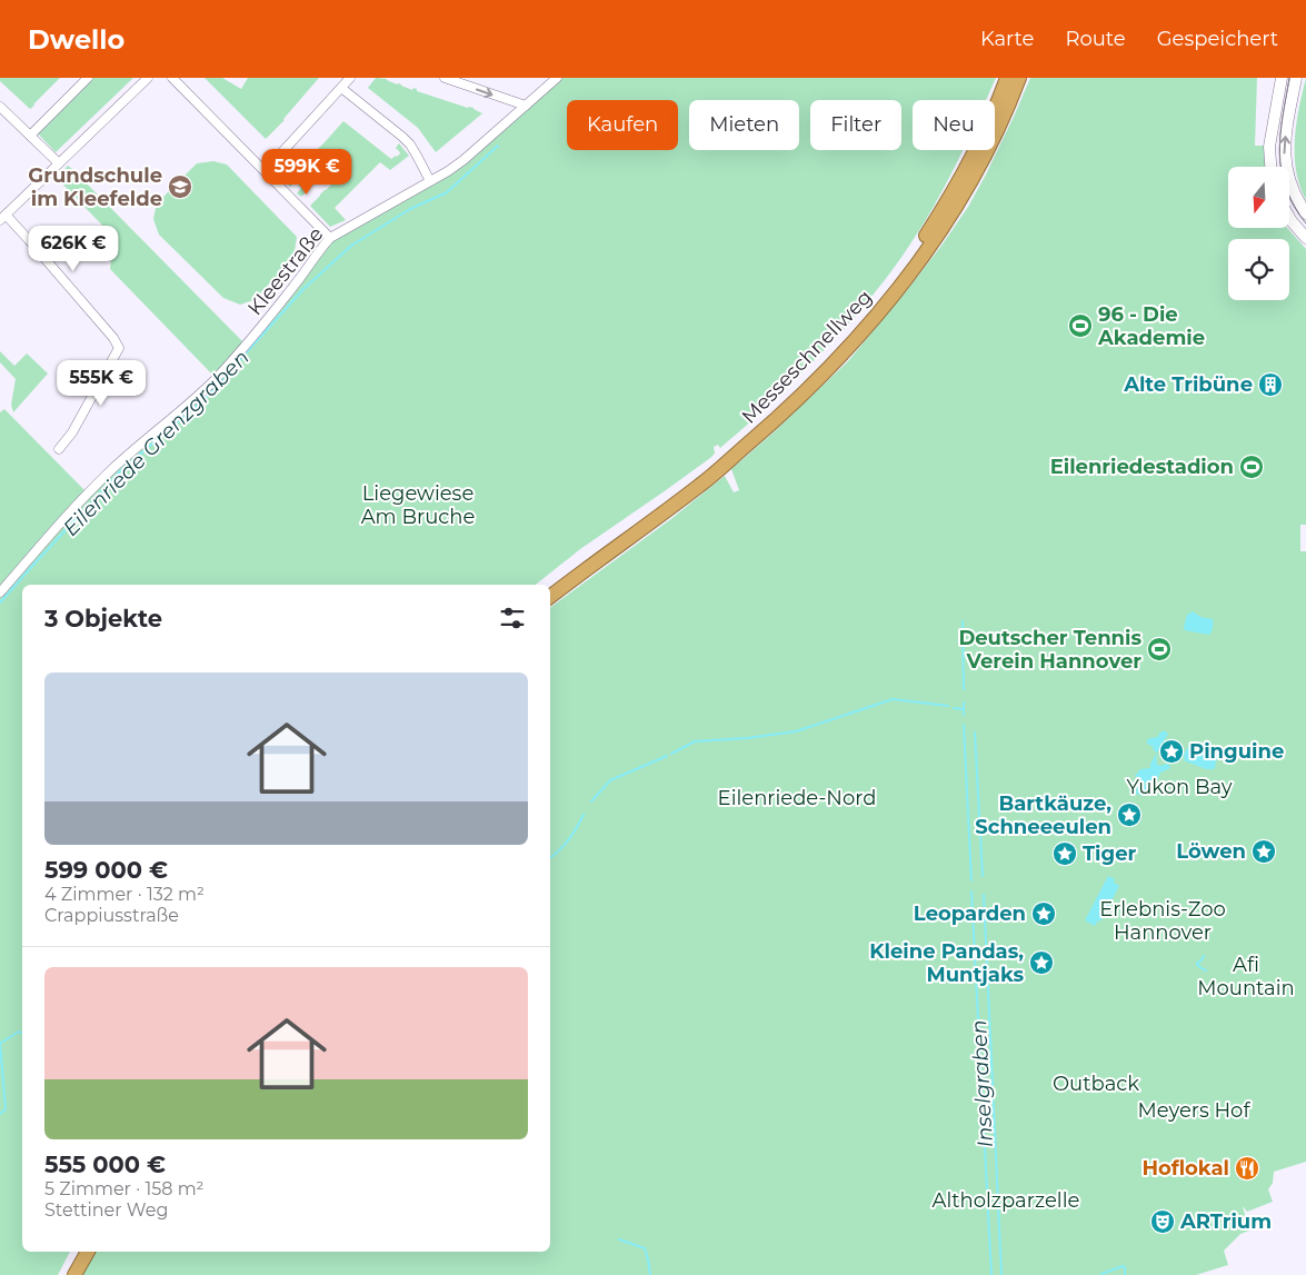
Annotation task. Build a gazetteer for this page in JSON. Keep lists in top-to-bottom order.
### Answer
{
  "streets": {
    "highway": ["Messeschnellweg"],
    "street": ["Kleestraße"]
  },
  "water": ["Eilenriede Grenzgraben", "Inselgraben"],
  "parks": [
    "Liegewiese Am Bruche",
    "Yukon Bay",
    "Eilenriede-Nord",
    "Erlebnis-Zoo Hannover",
    "Afi Mountain",
    "Outback",
    "Meyers Hof",
    "Altholzparzelle"
  ],
  "places": {
    "school or university": ["Grundschule im Kleefelde"],
    "sports": ["96 - Die Akademie", "Eilenriedestadion", "Deutscher Tennis Verein Hannover"],
    "building": ["Alte Tribüne"],
    "place": [
      "Pinguine",
      "Bartkäuze, Schneeeulen",
      "Löwen",
      "Tiger",
      "Leoparden",
      "Kleine Pandas, Muntjaks"
    ],
    "restaurant": ["Hoflokal"],
    "theatre": ["ARTrium"]
  },
  "north": "bottom",
  "page": {
    "header": "Dwello",
    "nav": ["Karte", "Route", "Gespeichert"],
    "chip": [
      "Kaufen",
      "Mieten",
      "Filter",
      "Neu"
    ],
    "price": ["599K €", "626K €", "555K €"],
    "heading": "3 Objekte",
    "list": [
      {
        "name": "599 000 €",
        "note": "4 Zimmer · 132 m² · Crappiusstraße"
      },
      {
        "name": "555 000 €",
        "note": "5 Zimmer · 158 m² · Stettiner Weg"
      }
    ]
  }
}
